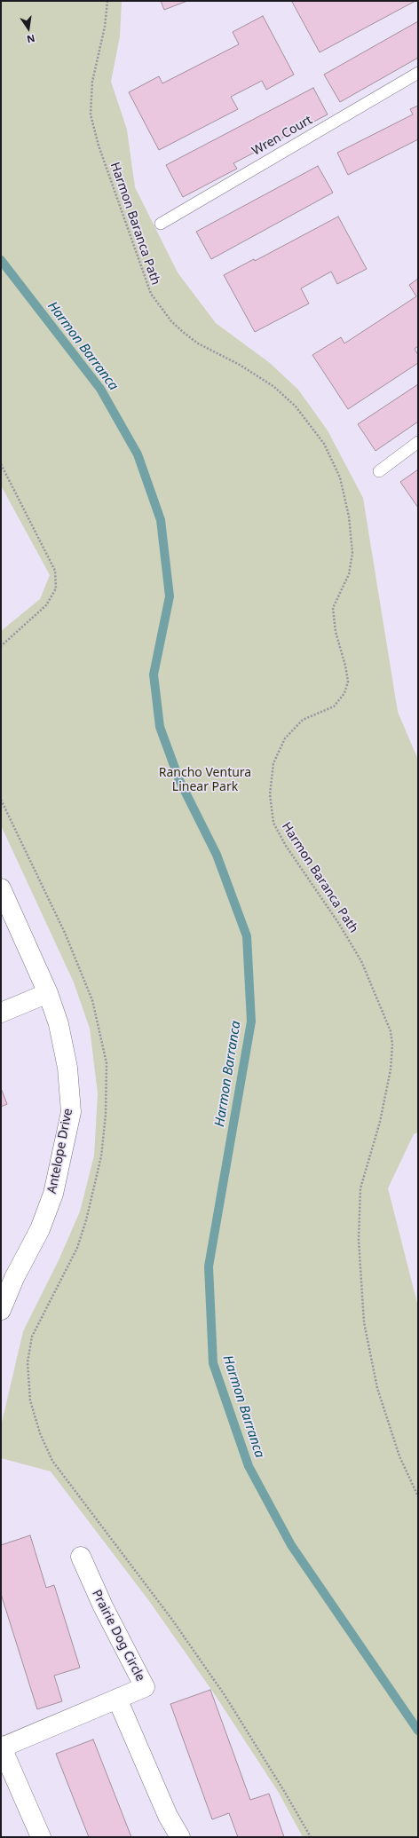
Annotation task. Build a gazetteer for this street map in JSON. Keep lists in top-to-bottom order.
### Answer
{
  "streets": {
    "street": ["Antelope Drive", "Prairie Dog Circle"],
    "lane": ["Wren Court"],
    "path": ["Harmon Baranca Path"]
  },
  "water": ["Harmon Barranca"],
  "parks": ["Rancho Ventura Linear Park"],
  "north": "bottom"
}
